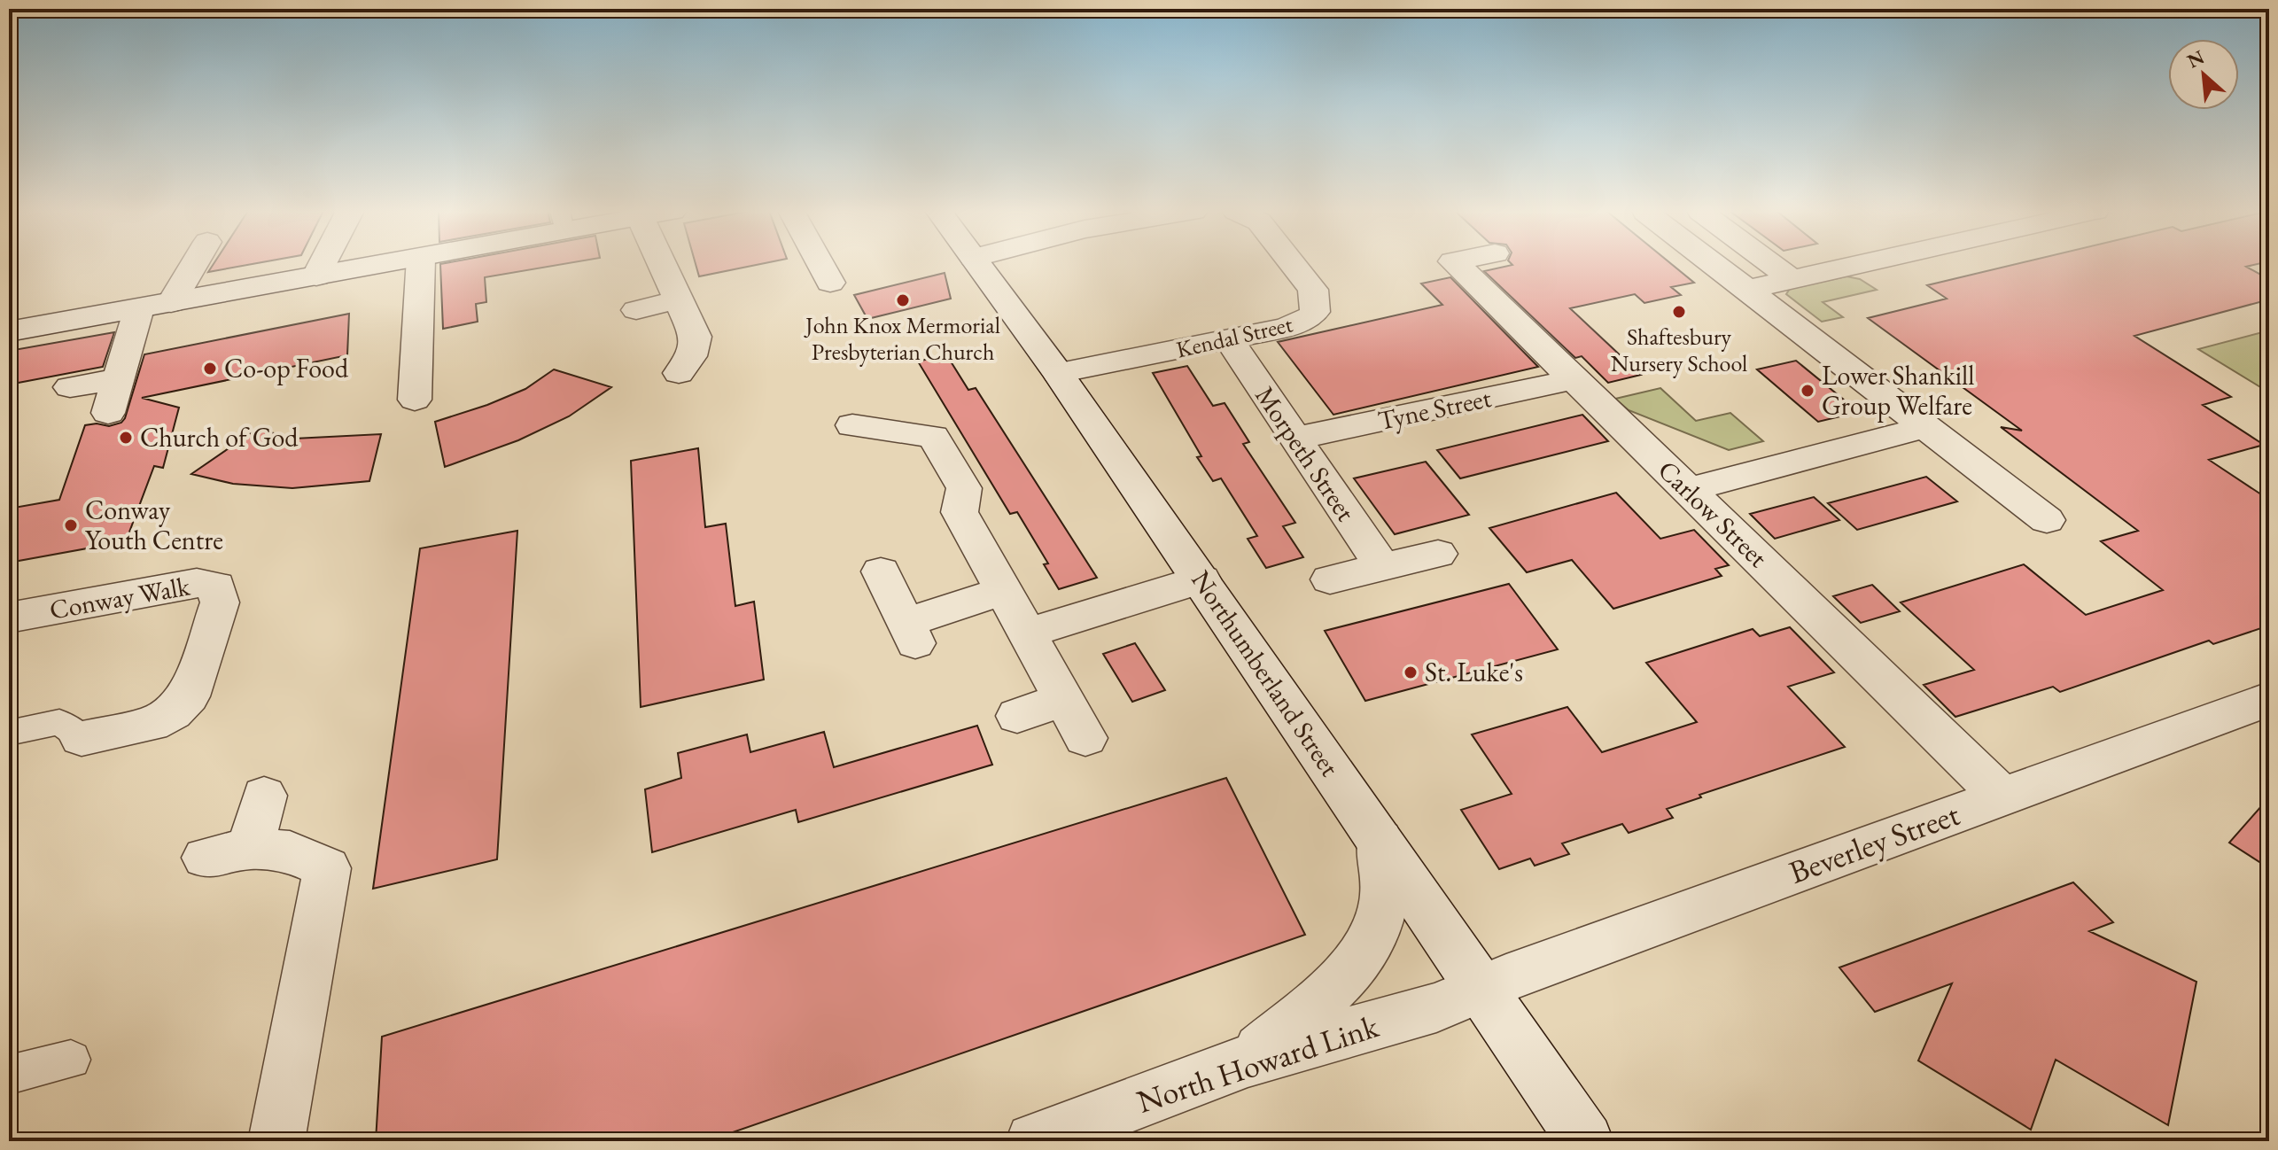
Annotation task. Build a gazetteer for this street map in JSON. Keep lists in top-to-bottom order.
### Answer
{
  "streets": {
    "street": [
      "Kendal Street",
      "Tyne Street",
      "Morpeth Street",
      "Carlow Street",
      "Conway Walk",
      "Northumberland Street",
      "Beverley Street",
      "North Howard Link"
    ]
  },
  "crossings": [
    ["Kendal Street", "Morpeth Street"],
    ["Kendal Street", "Northumberland Street"],
    ["Tyne Street", "Morpeth Street"],
    ["Tyne Street", "Carlow Street"],
    ["Carlow Street", "Beverley Street"],
    ["Northumberland Street", "Beverley Street"],
    ["Northumberland Street", "North Howard Link"],
    ["Beverley Street", "North Howard Link"]
  ],
  "places": [
    "John Knox Mermorial Presbyterian Church",
    "Shaftesbury Nursery School",
    "Co-op Food",
    "Lower Shankill Group Welfare",
    "Church of God",
    "Conway Youth Centre",
    "St. Luke's"
  ],
  "north": "top left"
}
